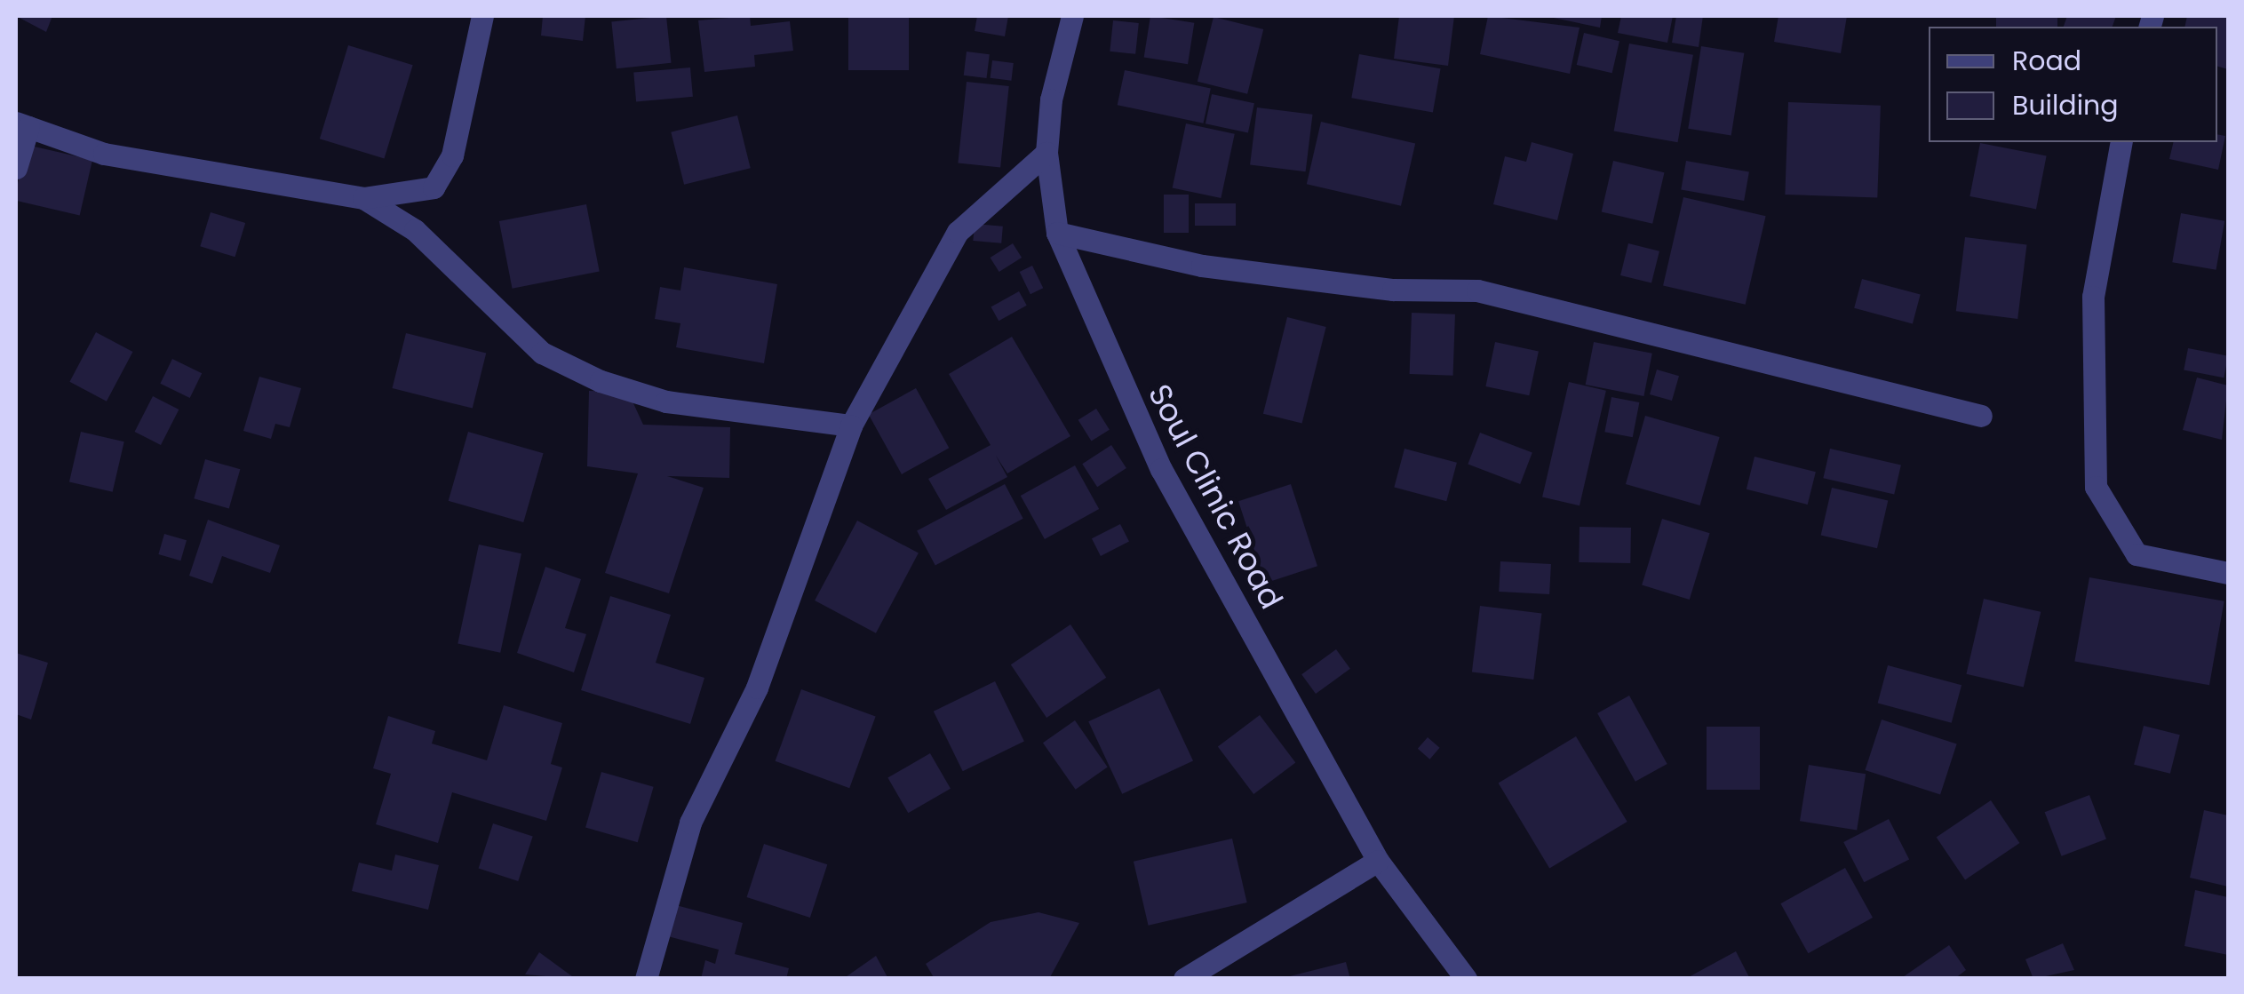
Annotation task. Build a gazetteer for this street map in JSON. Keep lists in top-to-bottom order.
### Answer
{
  "streets": {
    "street": ["Soul Clinic Road"]
  },
  "legend": ["Road", "Building"]
}
